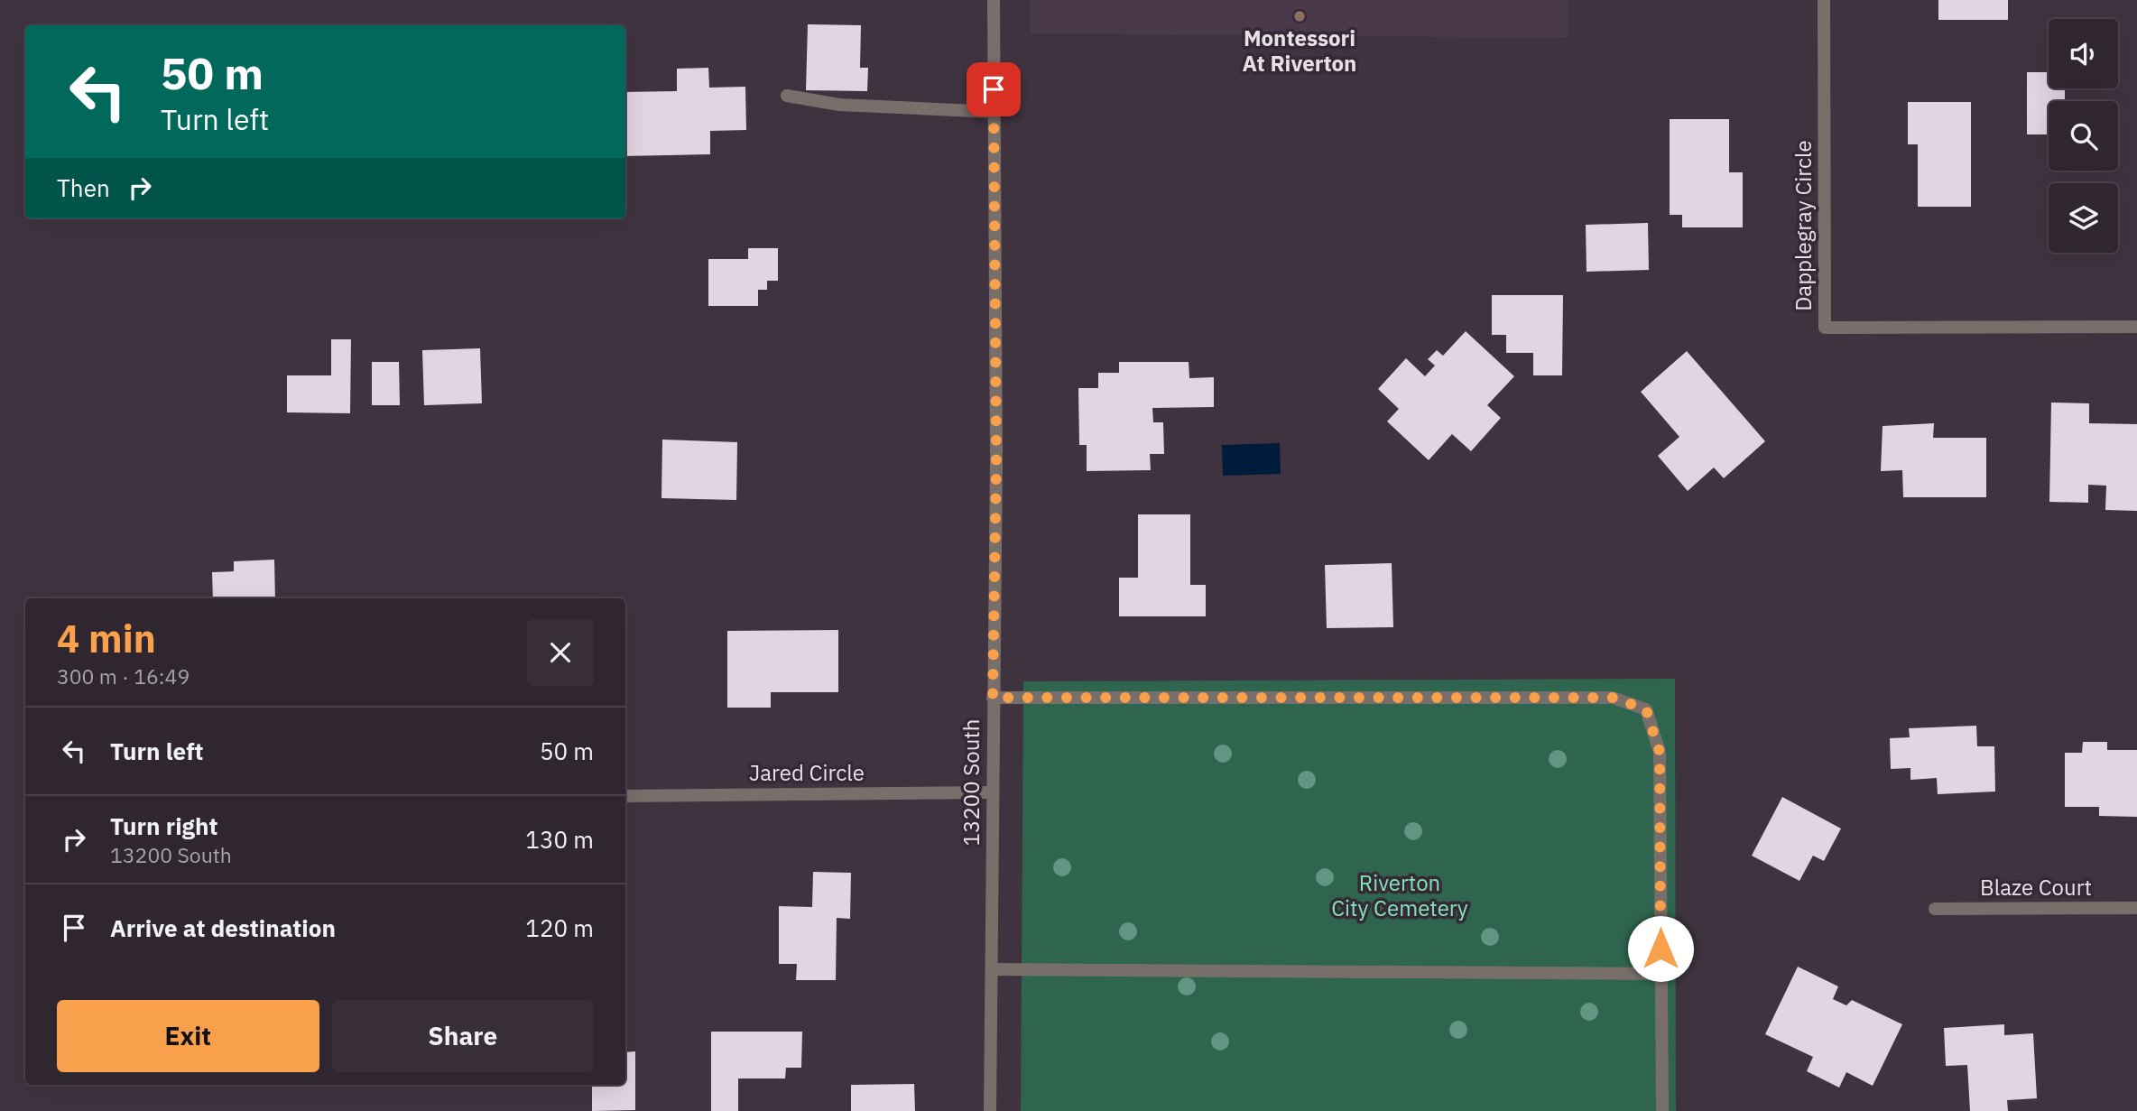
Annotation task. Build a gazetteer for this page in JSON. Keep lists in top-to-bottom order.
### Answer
{
  "streets": {
    "street": [
      "Dapplegray Circle",
      "Jared Circle",
      "13200 South",
      "Blaze Court"
    ]
  },
  "crossings": [
    ["Jared Circle", "13200 South"]
  ],
  "parks": ["Riverton City Cemetery"],
  "places": ["Montessori At Riverton"],
  "page": {
    "turn": ["50 m", "Turn left"],
    "then": "Then",
    "heading": ["4 min", "300 m · 16:49"],
    "list": [
      {
        "name": "Turn left",
        "value": "50 m"
      },
      {
        "name": "Turn right",
        "note": "13200 South",
        "value": "130 m"
      },
      {
        "name": "Arrive at destination",
        "value": "120 m"
      }
    ],
    "buttons": ["Exit", "Share"]
  }
}
